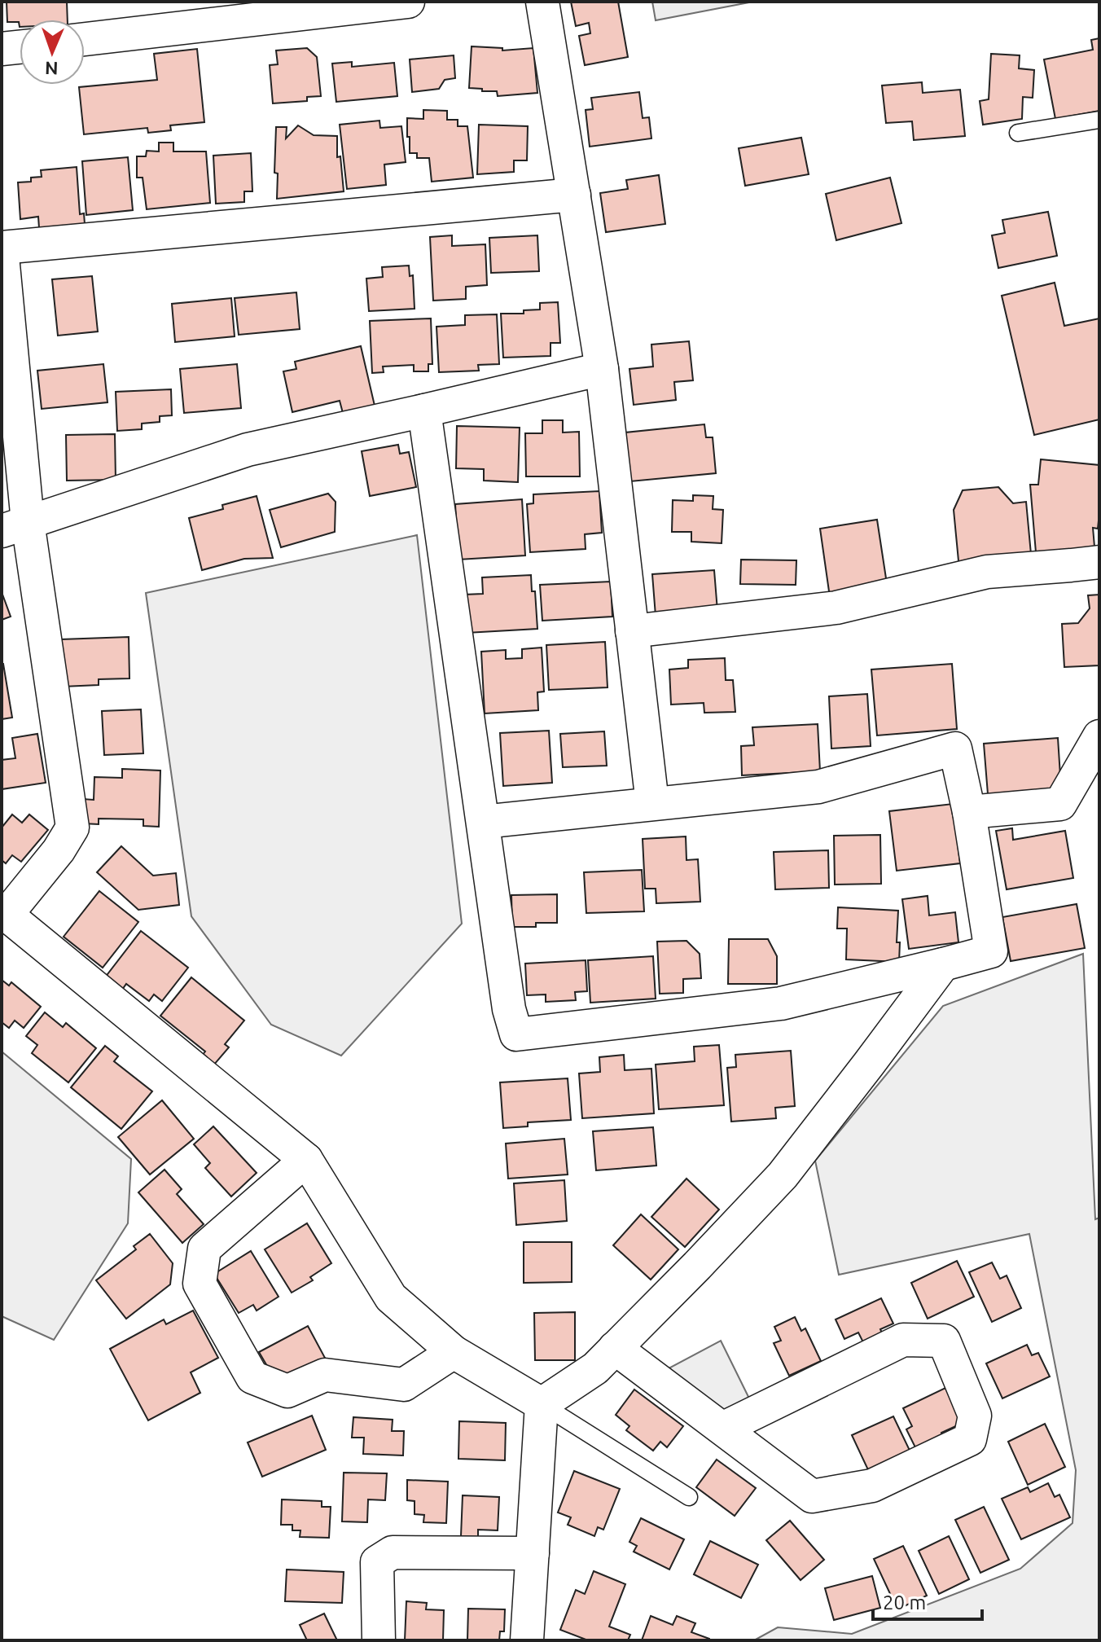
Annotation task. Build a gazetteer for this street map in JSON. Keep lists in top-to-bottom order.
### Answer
{
  "scale_bar": "20 m",
  "north": "bottom"
}
